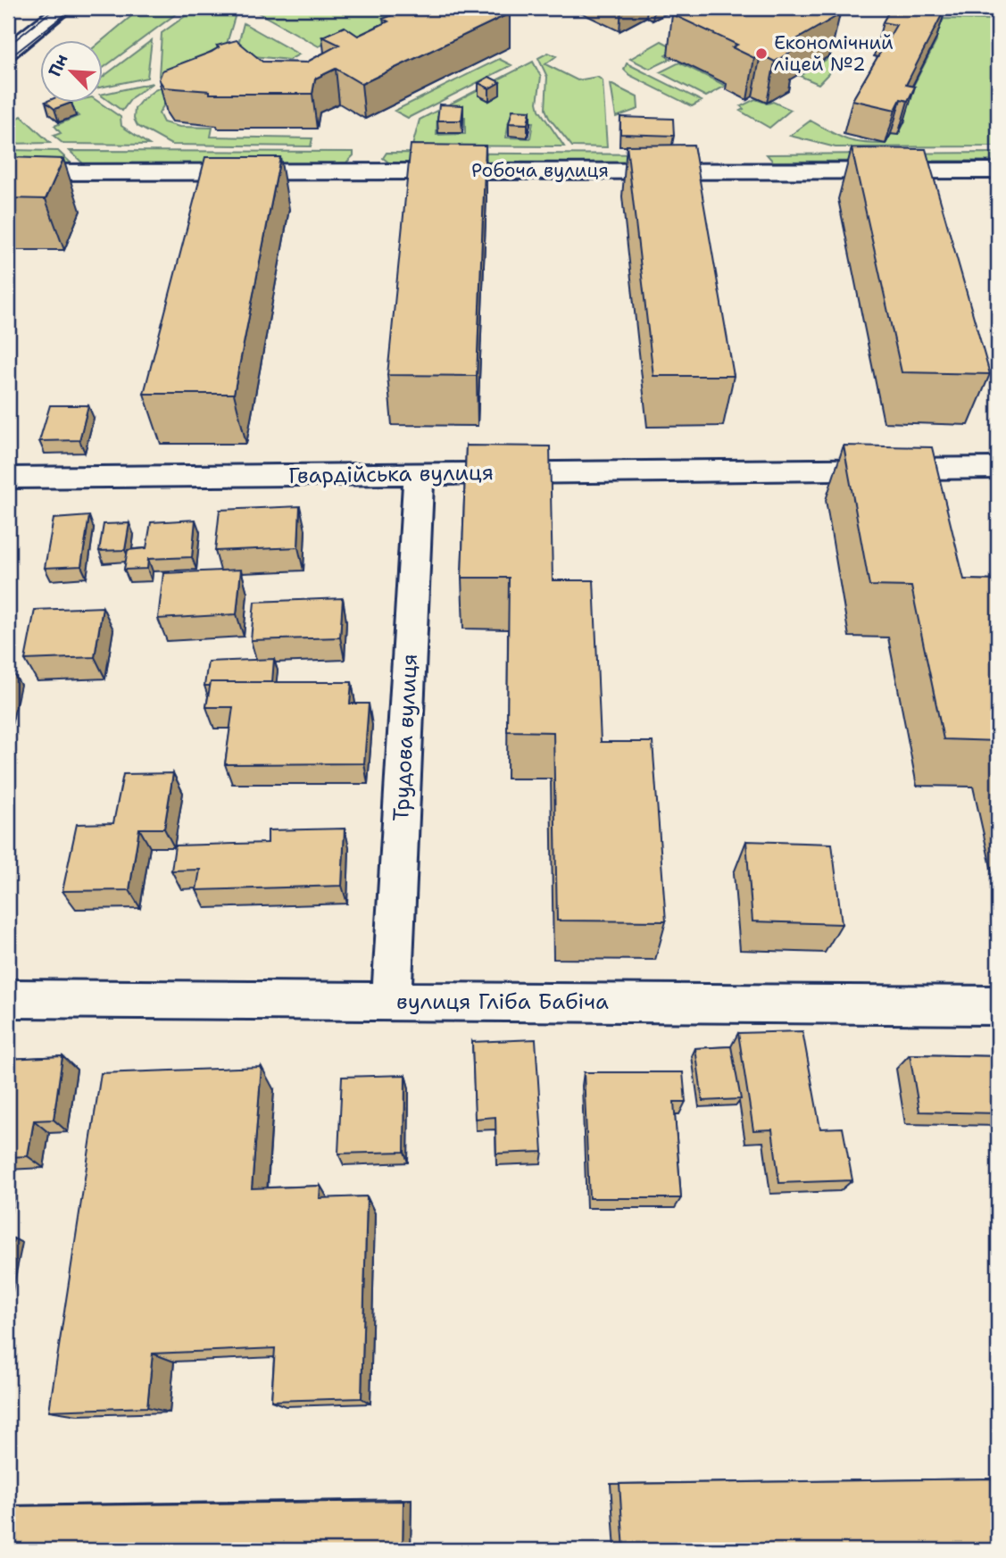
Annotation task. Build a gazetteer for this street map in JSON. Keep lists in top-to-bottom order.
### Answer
{
  "streets": {
    "street": [
      "Робоча вулиця",
      "Гвардійська вулиця",
      "Трудова вулиця",
      "вулиця Гліба Бабіча"
    ]
  },
  "crossings": [
    ["Гвардійська вулиця", "Трудова вулиця"],
    ["Трудова вулиця", "вулиця Гліба Бабіча"]
  ],
  "places": ["Економічний ліцей №2"],
  "north": "top left"
}
